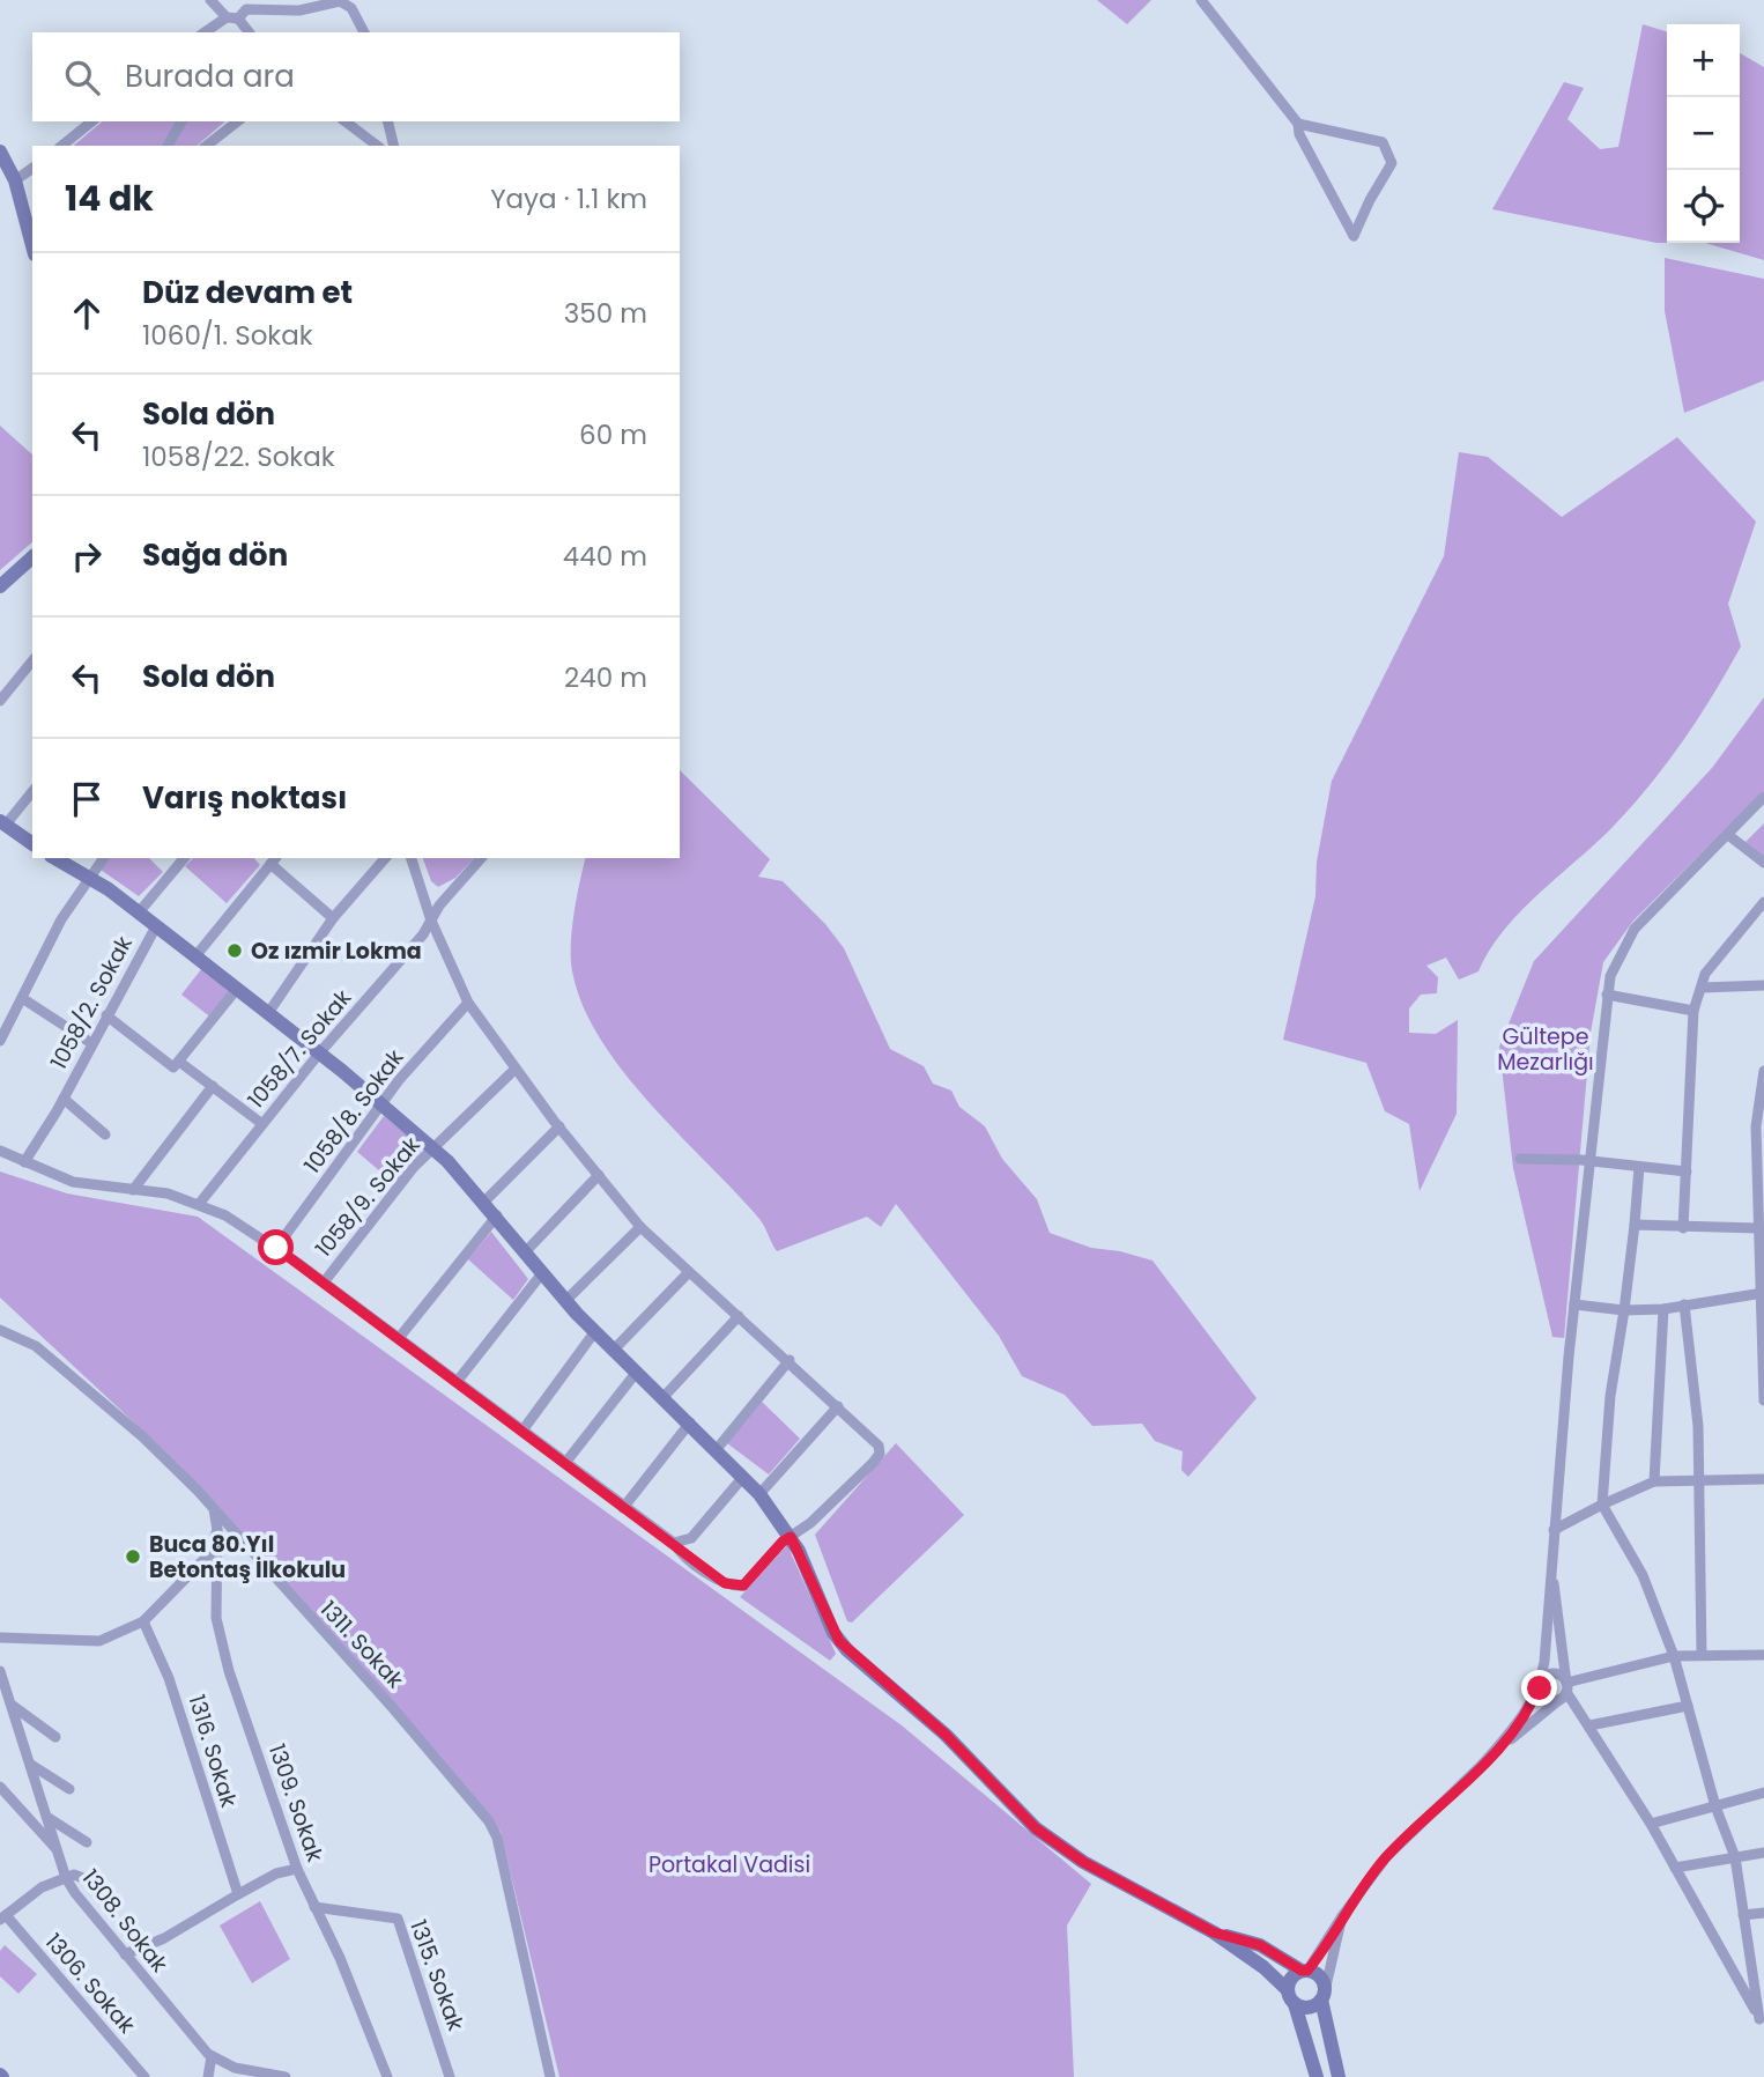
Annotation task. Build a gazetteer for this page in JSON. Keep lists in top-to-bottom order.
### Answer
{
  "streets": {
    "street": [
      "1058/2. Sokak",
      "1058/7. Sokak",
      "1058/8. Sokak",
      "1058/9. Sokak",
      "1311. Sokak",
      "1316. Sokak",
      "1309. Sokak",
      "1308. Sokak",
      "1315. Sokak",
      "1306. Sokak"
    ]
  },
  "crossings": [
    ["1311. Sokak", "1309. Sokak"],
    ["1309. Sokak", "1315. Sokak"]
  ],
  "parks": ["Gültepe Mezarlığı", "Portakal Vadisi"],
  "places": ["Oz ızmir Lokma", "Buca 80.Yıl Betontaş İlkokulu"],
  "page": {
    "map_buttons": ["+", "−"],
    "search": "Burada ara",
    "heading": ["14 dk", "Yaya · 1.1 km"],
    "list": [
      ["Düz devam et", "1060/1. Sokak", "350 m"],
      ["Sola dön", "1058/22. Sokak", "60 m"],
      ["Sağa dön", "440 m"],
      ["Sola dön", "240 m"],
      "Varış noktası"
    ]
  }
}
